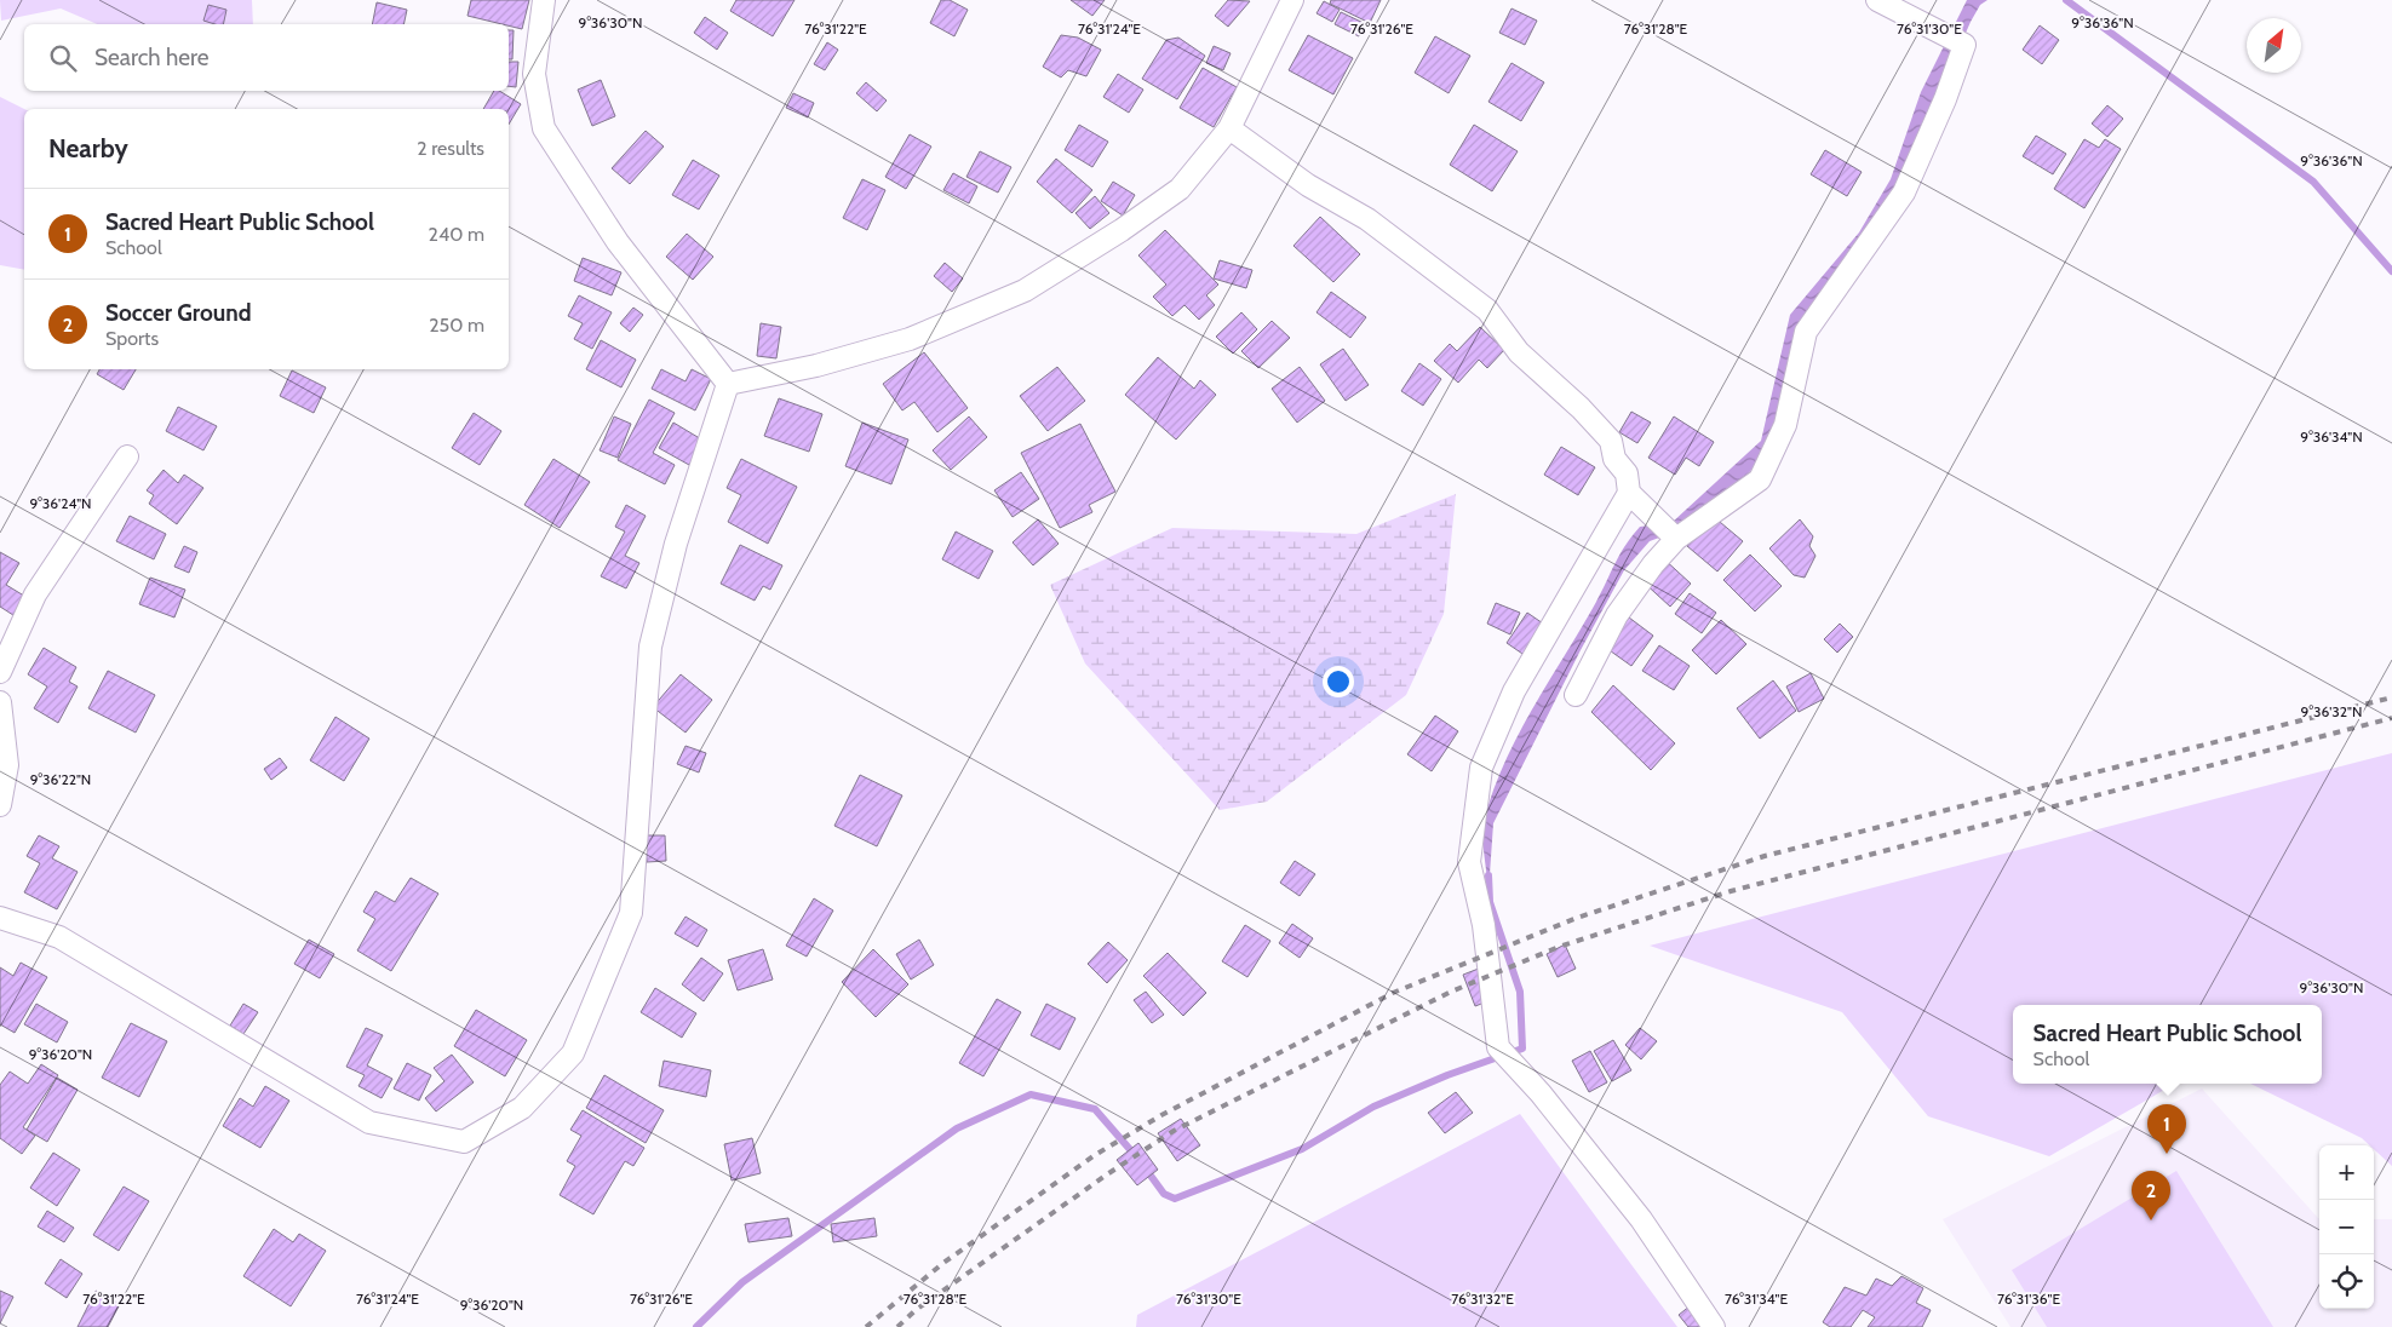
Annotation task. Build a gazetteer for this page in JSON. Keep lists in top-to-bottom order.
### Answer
{
  "north": "top right",
  "page": {
    "search": "Search here",
    "heading": ["Nearby", "2 results"],
    "list": [
      {
        "mark": "1",
        "name": "Sacred Heart Public School",
        "note": "School",
        "value": "240 m"
      },
      {
        "mark": "2",
        "name": "Soccer Ground",
        "note": "Sports",
        "value": "250 m"
      }
    ],
    "popup": ["Sacred Heart Public School", "School"],
    "pins": ["1", "2"],
    "map_buttons": ["+", "−"]
  },
  "coordinates": [
    "9°36'30\"N",
    "9°36'36\"N",
    "76°31'22\"E",
    "76°31'24\"E",
    "76°31'26\"E",
    "76°31'28\"E",
    "76°31'30\"E",
    "9°36'34\"N",
    "9°36'24\"N",
    "9°36'32\"N",
    "9°36'22\"N",
    "9°36'20\"N",
    "76°31'32\"E",
    "76°31'34\"E",
    "76°31'36\"E"
  ]
}
